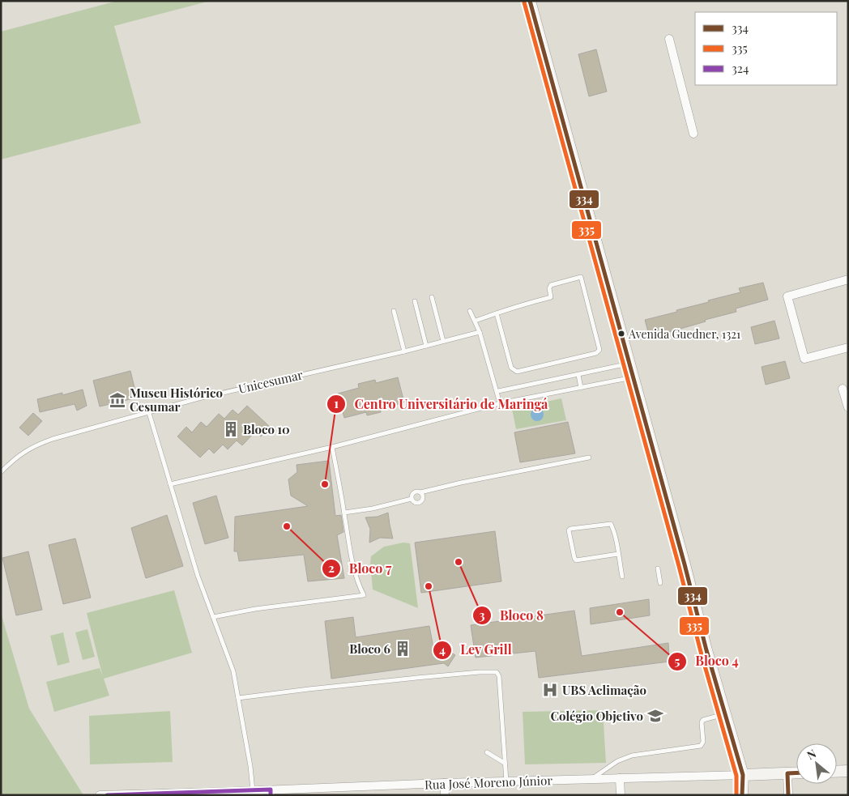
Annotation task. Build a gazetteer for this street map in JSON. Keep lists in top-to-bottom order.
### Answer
{
  "streets": {
    "street": ["Rua José Moreno Júnior"],
    "lane": ["Unicesumar"]
  },
  "places": {
    "other": [
      "Avenida Guedner, 1321",
      "Centro Universitário de Maringá",
      "Bloco 7",
      "Bloco 8",
      "Lev Grill",
      "Bloco 4"
    ],
    "museum": ["Museu Histórico Cesumar"],
    "building": ["Bloco 10", "Bloco 6"],
    "hospital": ["UBS Aclimação"],
    "school or university": ["Colégio Objetivo"]
  },
  "lines": ["transit line 334", "transit line 335", "transit line 324"],
  "legend": ["334", "335", "324"],
  "north": "top left"
}
